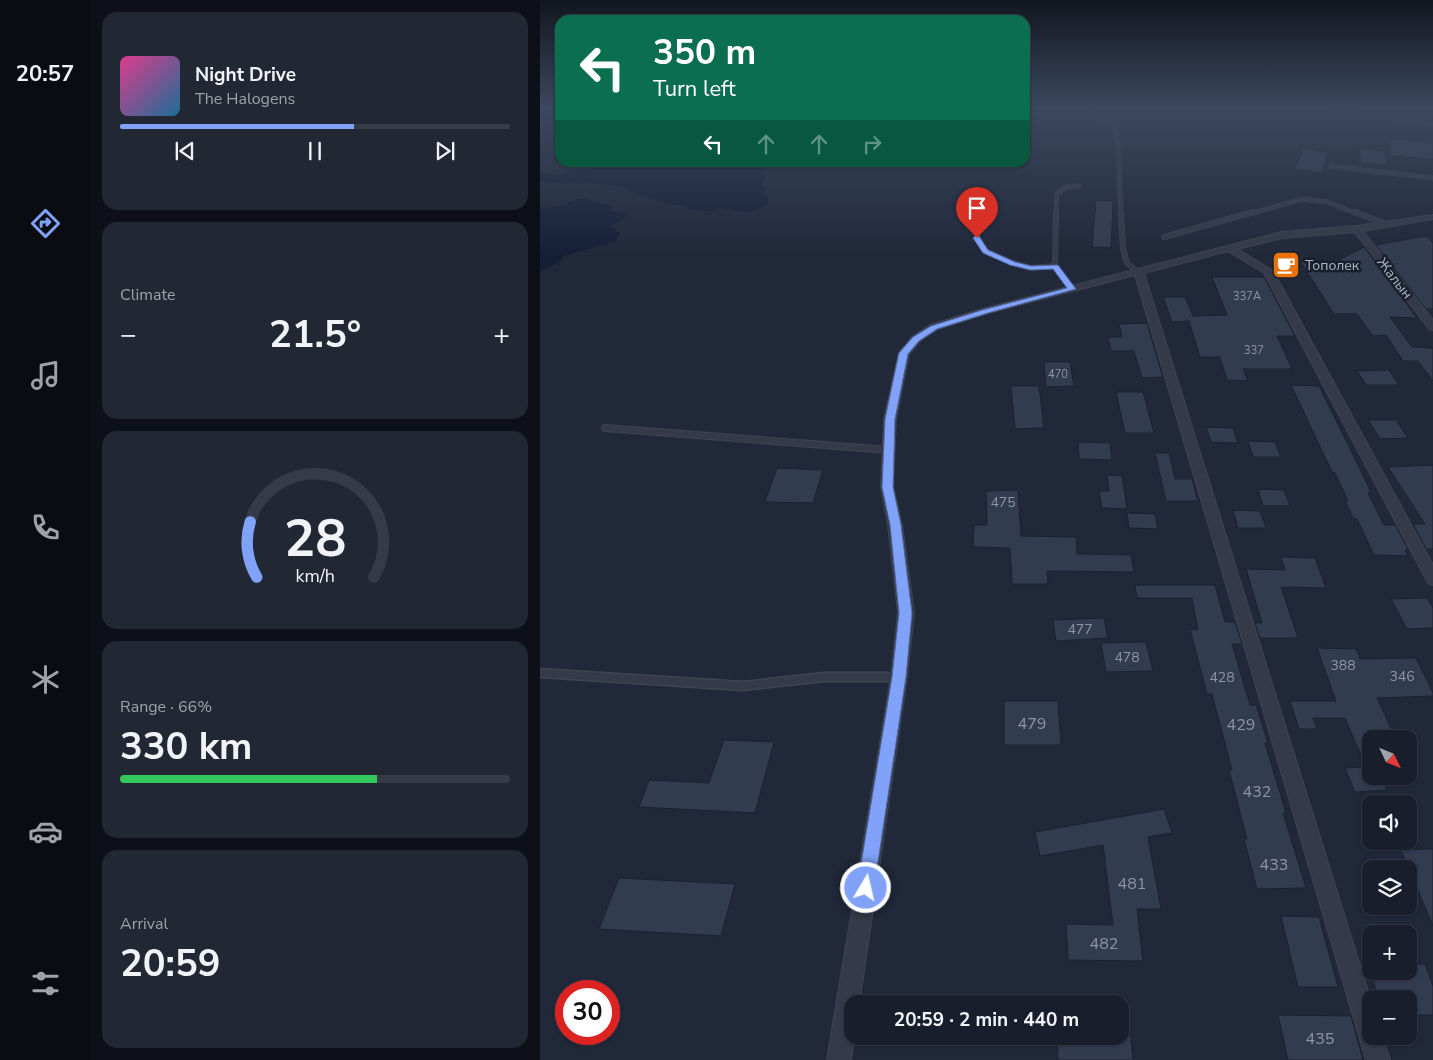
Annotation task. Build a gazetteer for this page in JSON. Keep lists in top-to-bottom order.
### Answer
{
  "streets": {
    "street": ["Жалын"]
  },
  "places": {
    "cafe": ["Тополек"]
  },
  "house_numbers": [
    "337А",
    "337",
    "470",
    "475",
    "477",
    "478",
    "388",
    "346",
    "428",
    "479",
    "429",
    "432",
    "433",
    "481",
    "482",
    "435"
  ],
  "north": "bottom right",
  "page": {
    "tabs": "20:57",
    "turn": ["350 m", "Turn left"],
    "song": ["Night Drive", "The Halogens"],
    "tile": [
      "Climate",
      ["Range · 66%", "330 km"],
      ["Arrival", "20:59"]
    ],
    "heat": ["−", "21.5°", "+"],
    "map_buttons": ["+", "−"],
    "limit": "30",
    "trip": "20:59 · 2 min · 440 m",
    "gauge": ["28", "km/h"]
  }
}
